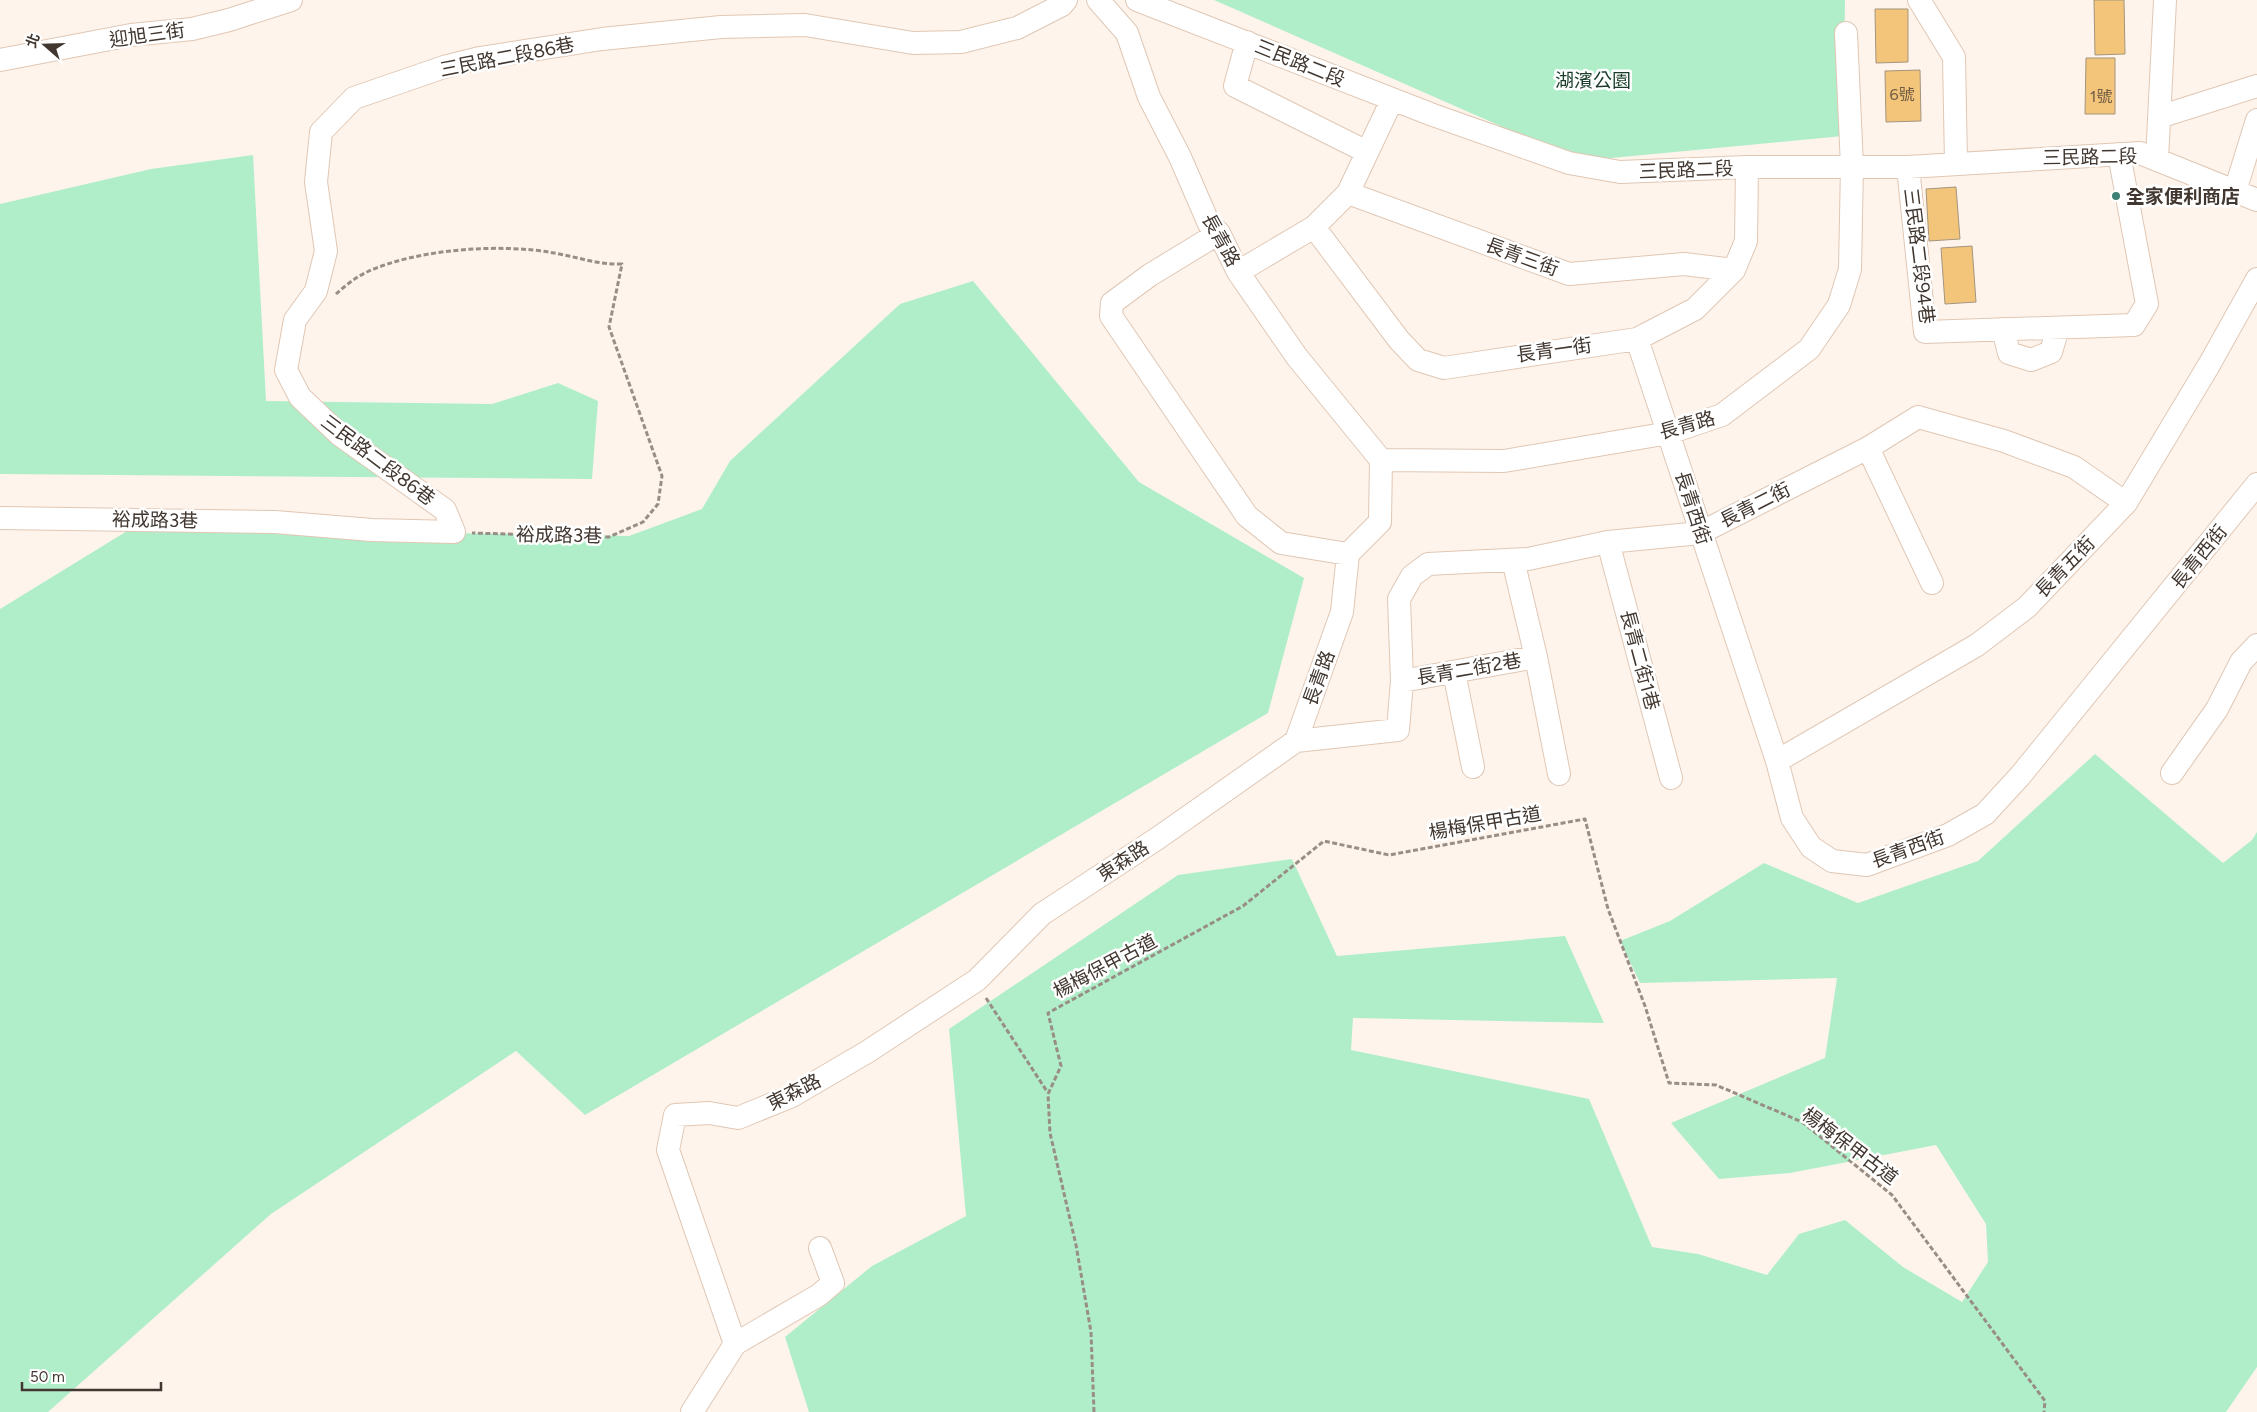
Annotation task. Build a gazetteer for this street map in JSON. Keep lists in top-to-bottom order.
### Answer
{
  "streets": {
    "street": [
      "迎旭三街",
      "三民路二段86巷",
      "三民路二段",
      "長青路",
      "三民路二段94巷",
      "長青三街",
      "長青一街",
      "長青二街",
      "長青西街",
      "裕成路3巷",
      "長青五街",
      "長青二街1巷",
      "長青二街2巷",
      "東森路"
    ],
    "path": ["楊梅保甲古道"]
  },
  "crossings": [
    ["三民路二段86巷", "裕成路3巷"],
    ["三民路二段", "長青路"],
    ["三民路二段", "三民路二段94巷"],
    ["三民路二段", "長青一街"],
    ["長青路", "長青西街"],
    ["長青路", "東森路"],
    ["長青三街", "長青一街"],
    ["長青一街", "長青西街"],
    ["長青二街", "長青西街"],
    ["長青二街", "長青五街"],
    ["長青二街", "長青二街1巷"],
    ["長青二街", "長青二街2巷"],
    ["長青西街", "長青五街"]
  ],
  "parks": ["湖濱公園"],
  "places": ["全家便利商店"],
  "house_numbers": ["6號", "1號"],
  "scale_bar": "50 m",
  "north": "left"
}
